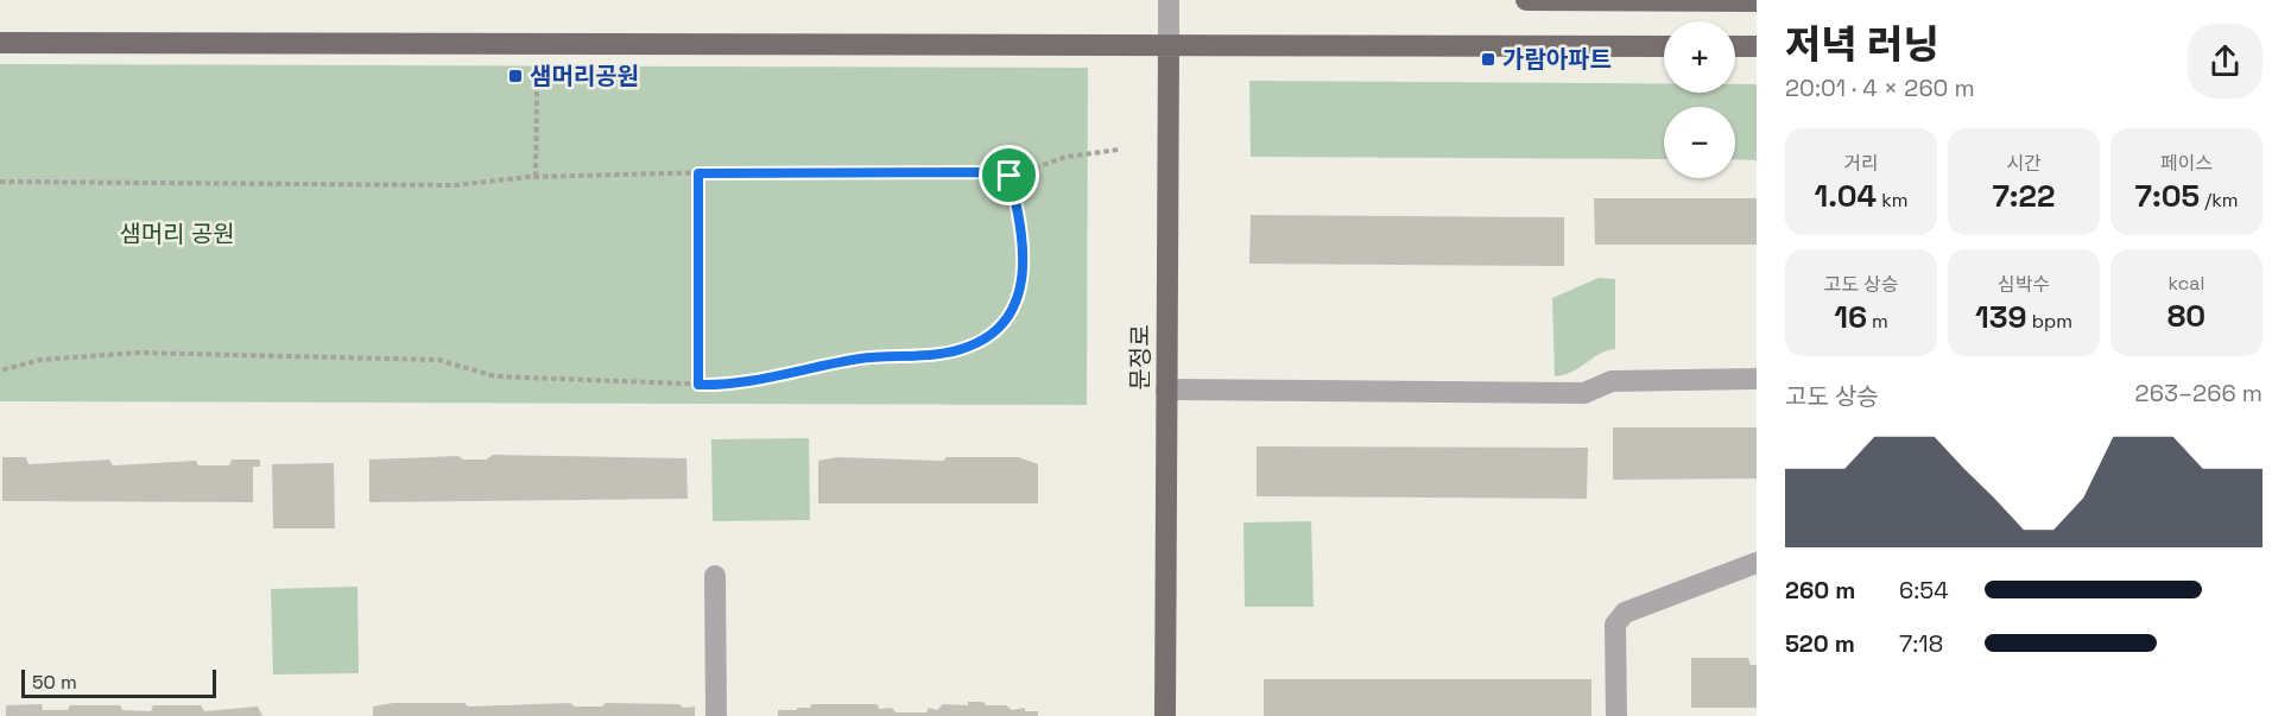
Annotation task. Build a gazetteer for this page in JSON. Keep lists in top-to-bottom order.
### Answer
{
  "streets": {
    "main road": ["문정로"]
  },
  "parks": ["샘머리 공원"],
  "places": {
    "transit": ["가람아파트", "샘머리공원"]
  },
  "scale_bar": "50 m",
  "page": {
    "heading": ["저녁 러닝", "20:01 · 4 × 260 m"],
    "map_buttons": ["+", "−"],
    "stats": [
      ["거리", "1.04 km"],
      ["시간", "7:22"],
      ["페이스", "7:05 /km"],
      ["고도 상승", "16 m"],
      ["심박수", "139 bpm"],
      ["kcal", "80"]
    ],
    "chart": ["고도 상승", "263–266 m"],
    "list": [
      {
        "name": "260 m",
        "note": "6:54"
      },
      {
        "name": "520 m",
        "note": "7:18"
      }
    ],
    "scale": "50 m"
  }
}
